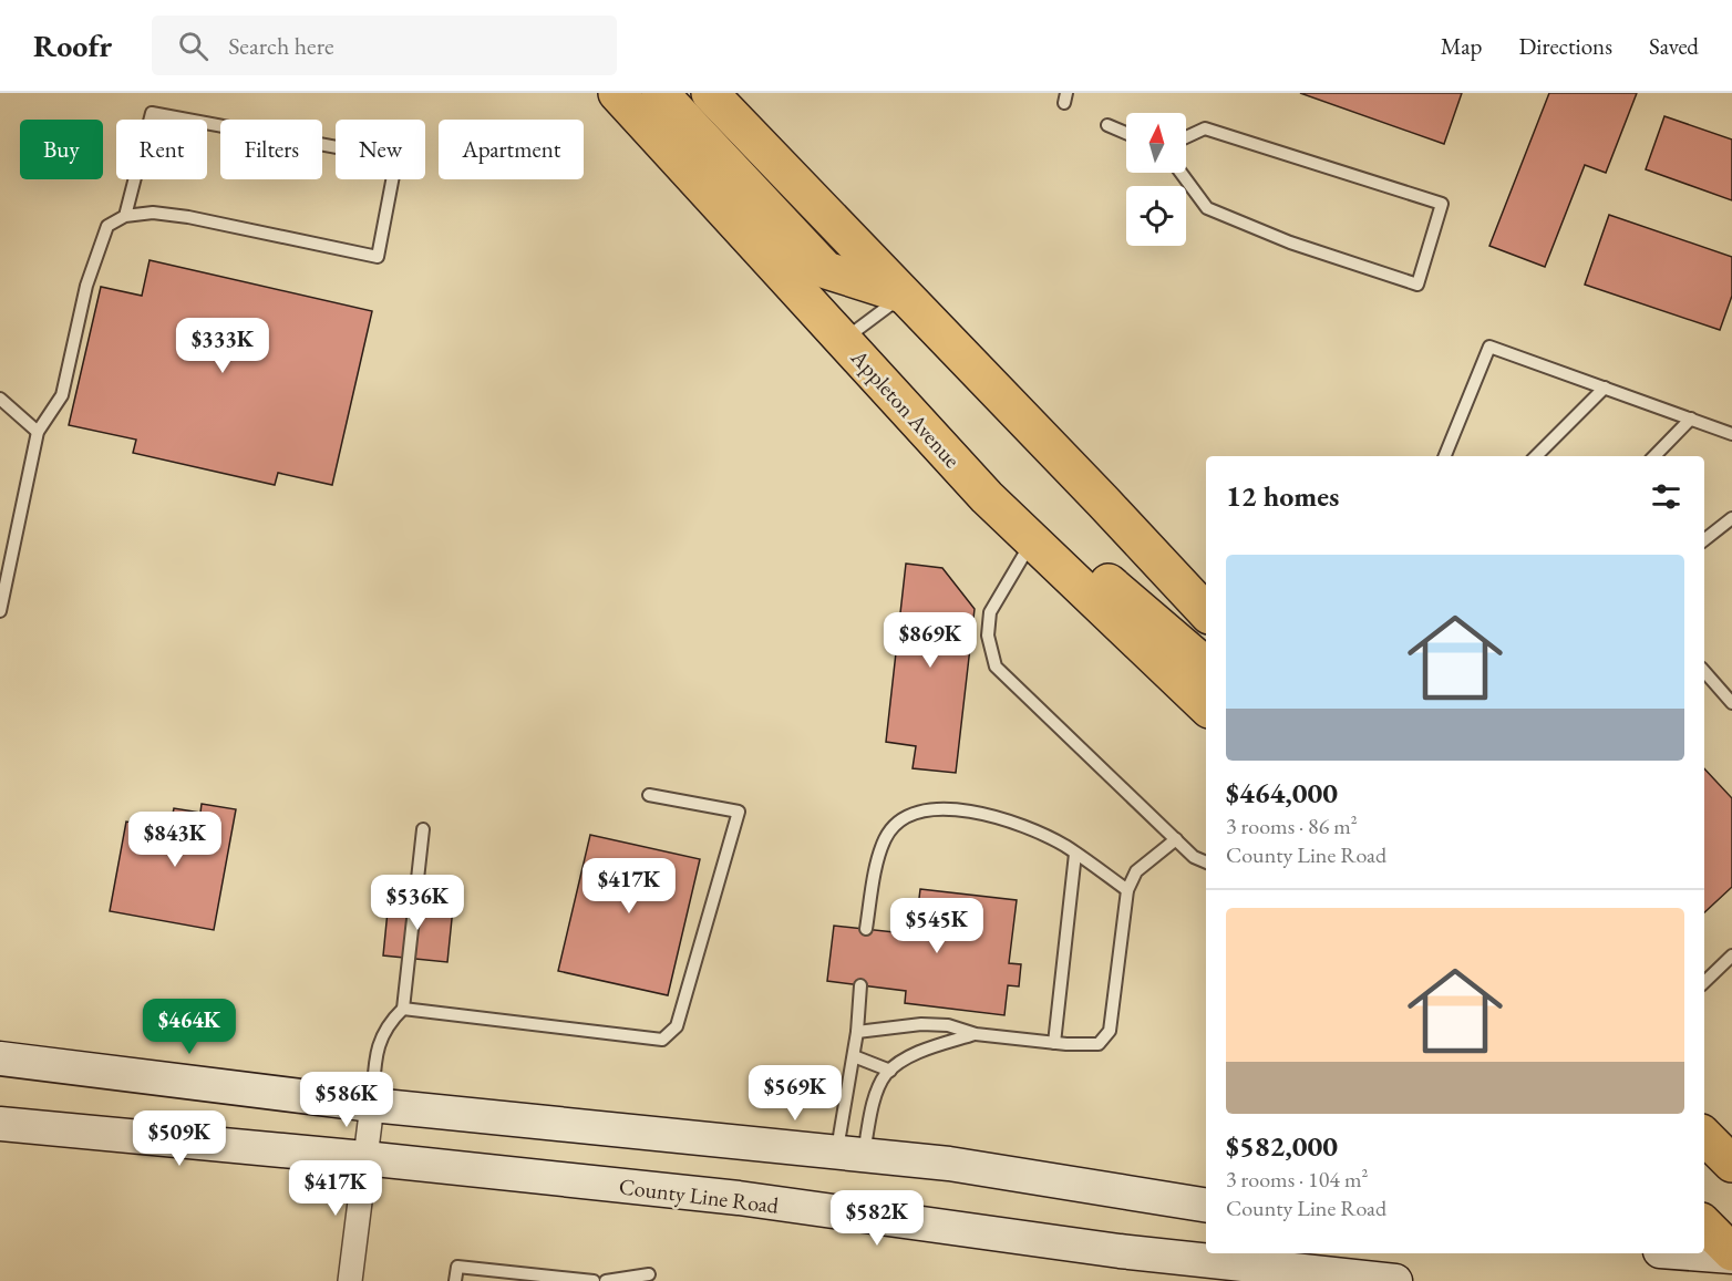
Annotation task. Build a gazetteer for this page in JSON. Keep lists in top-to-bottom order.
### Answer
{
  "streets": {
    "main road": ["Appleton Avenue", "County Line Road"]
  },
  "north": "top",
  "page": {
    "header": "Roofr",
    "search": "Search here",
    "nav": ["Map", "Directions", "Saved"],
    "chip": [
      "Buy",
      "Rent",
      "Filters",
      "New",
      "Apartment"
    ],
    "price": [
      "$333K",
      "$869K",
      "$843K",
      "$417K",
      "$536K",
      "$545K",
      "$464K",
      "$569K",
      "$586K",
      "$509K",
      "$417K",
      "$582K"
    ],
    "heading": "12 homes",
    "list": [
      {
        "name": "$464,000",
        "note": "3 rooms · 86 m² · County Line Road"
      },
      {
        "name": "$582,000",
        "note": "3 rooms · 104 m² · County Line Road"
      }
    ]
  }
}
